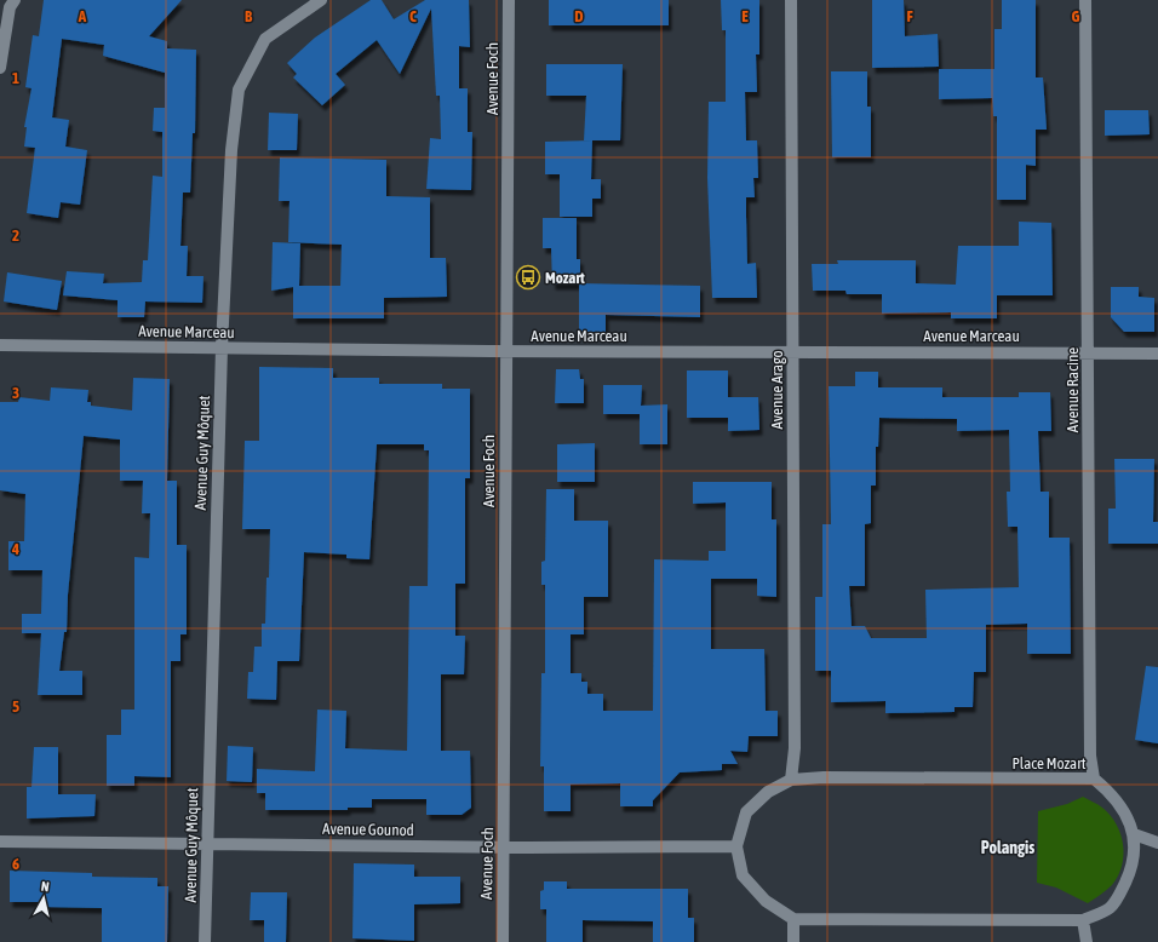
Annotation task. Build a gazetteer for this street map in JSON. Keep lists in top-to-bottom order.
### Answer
{
  "streets": {
    "street": [
      "Avenue Foch",
      "Avenue Marceau",
      "Avenue Arago",
      "Avenue Racine",
      "Avenue Guy Môquet",
      "Place Mozart",
      "Avenue Gounod"
    ]
  },
  "crossings": [
    ["Avenue Foch", "Avenue Marceau"],
    ["Avenue Foch", "Avenue Gounod"],
    ["Avenue Marceau", "Avenue Arago"],
    ["Avenue Marceau", "Avenue Racine"],
    ["Avenue Marceau", "Avenue Guy Môquet"],
    ["Avenue Arago", "Place Mozart"],
    ["Avenue Racine", "Place Mozart"],
    ["Avenue Guy Môquet", "Avenue Gounod"],
    ["Place Mozart", "Avenue Gounod"]
  ],
  "districts": ["Polangis"],
  "places": {
    "bus stop": ["Mozart"]
  },
  "north": "top",
  "grid": {
    "columns": [
      "A",
      "B",
      "C",
      "D",
      "E",
      "F",
      "G"
    ],
    "rows": [
      "1",
      "2",
      "3",
      "4",
      "5",
      "6"
    ]
  }
}
